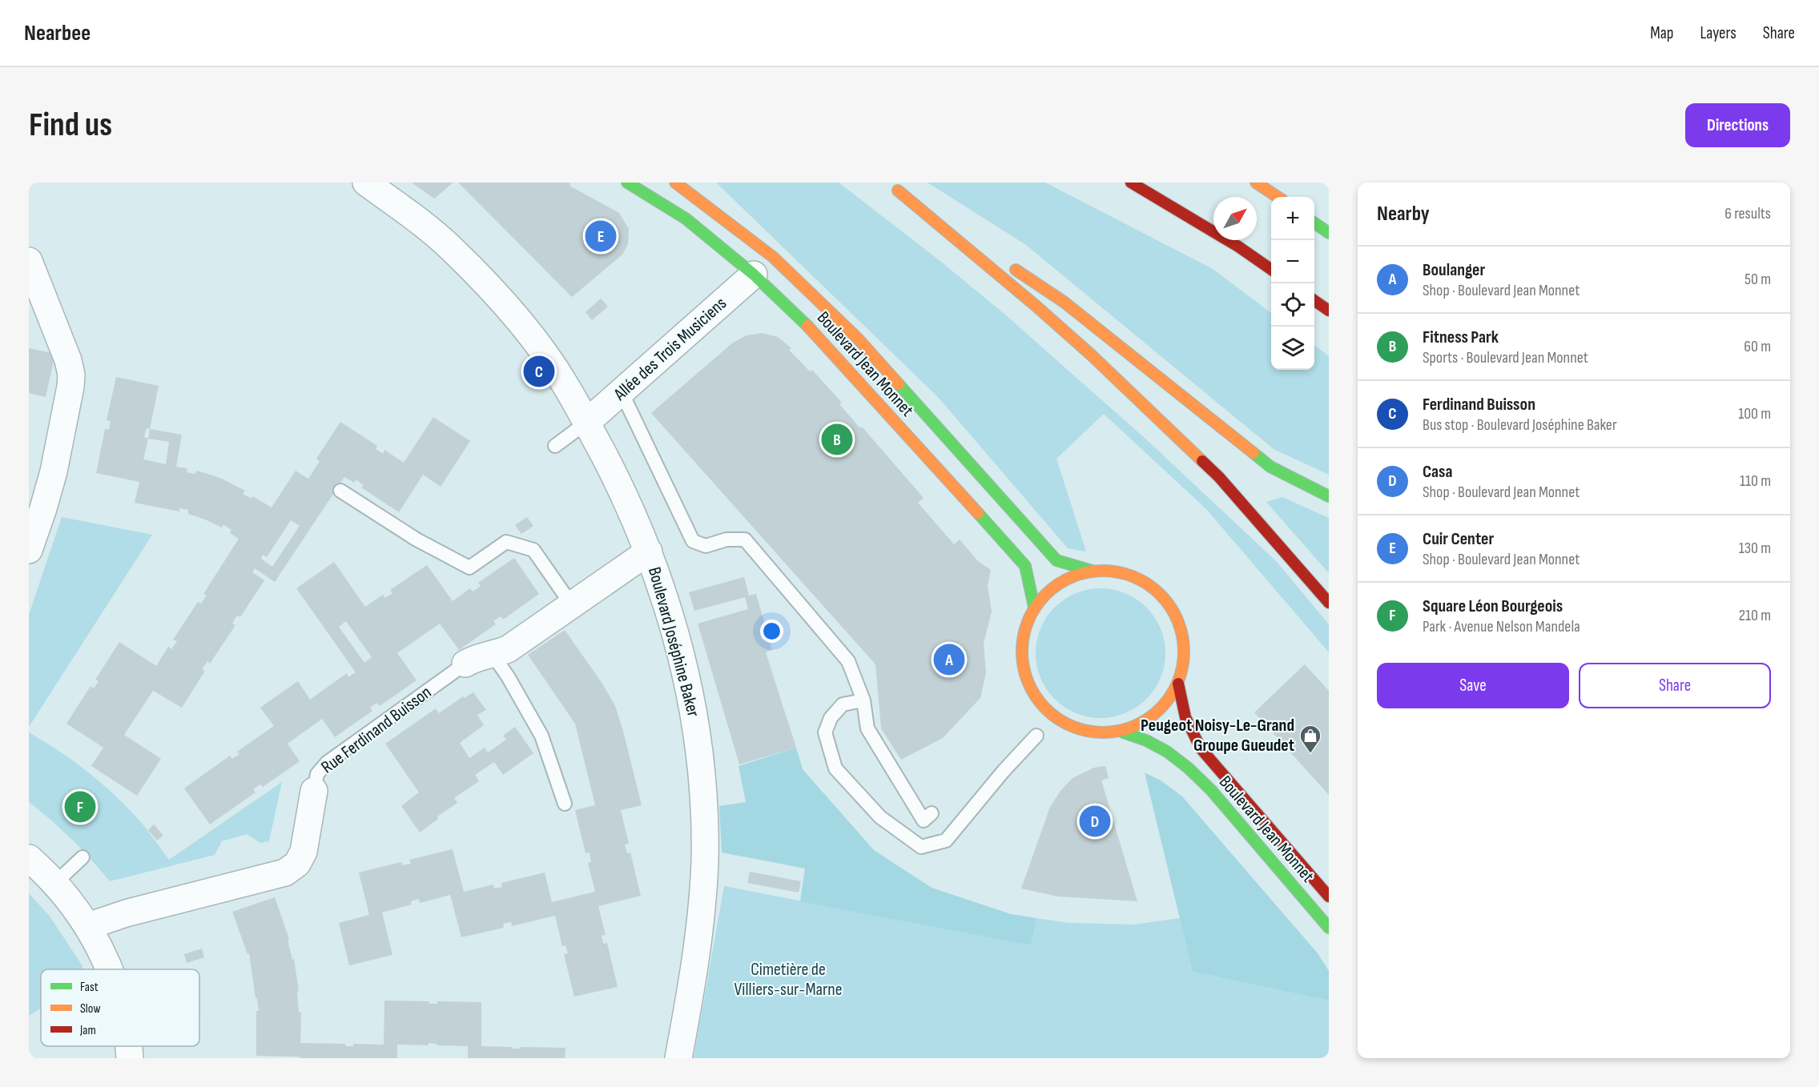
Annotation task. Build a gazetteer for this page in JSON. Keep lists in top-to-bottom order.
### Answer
{
  "streets": {
    "main road": ["Boulevard Jean Monnet"],
    "street": ["Allée des Trois Musiciens", "Boulevard Joséphine Baker", "Rue Ferdinand Buisson"]
  },
  "crossings": [
    ["Allée des Trois Musiciens", "Boulevard Jean Monnet"],
    ["Allée des Trois Musiciens", "Boulevard Joséphine Baker"],
    ["Boulevard Joséphine Baker", "Rue Ferdinand Buisson"]
  ],
  "parks": ["Cimetière de Villiers-sur-Marne"],
  "places": {
    "shop": ["Peugeot Noisy-Le-Grand Groupe Gueudet"]
  },
  "legend": ["Fast", "Slow", "Jam"],
  "north": "top right",
  "page": {
    "header": "Nearbee",
    "nav": ["Map", "Layers", "Share"],
    "buttons": [
      "Directions",
      ["Save", "Share"]
    ],
    "title": "Find us",
    "heading": ["Nearby", "6 results"],
    "map_buttons": ["+", "−"],
    "pins": [
      "E",
      "C",
      "B",
      "A",
      "F",
      "D"
    ],
    "list": [
      {
        "mark": "A",
        "name": "Boulanger",
        "note": "Shop · Boulevard Jean Monnet",
        "value": "50 m"
      },
      {
        "mark": "B",
        "name": "Fitness Park",
        "note": "Sports · Boulevard Jean Monnet",
        "value": "60 m"
      },
      {
        "mark": "C",
        "name": "Ferdinand Buisson",
        "note": "Bus stop · Boulevard Joséphine Baker",
        "value": "100 m"
      },
      {
        "mark": "D",
        "name": "Casa",
        "note": "Shop · Boulevard Jean Monnet",
        "value": "110 m"
      },
      {
        "mark": "E",
        "name": "Cuir Center",
        "note": "Shop · Boulevard Jean Monnet",
        "value": "130 m"
      },
      {
        "mark": "F",
        "name": "Square Léon Bourgeois",
        "note": "Park · Avenue Nelson Mandela",
        "value": "210 m"
      }
    ]
  }
}
